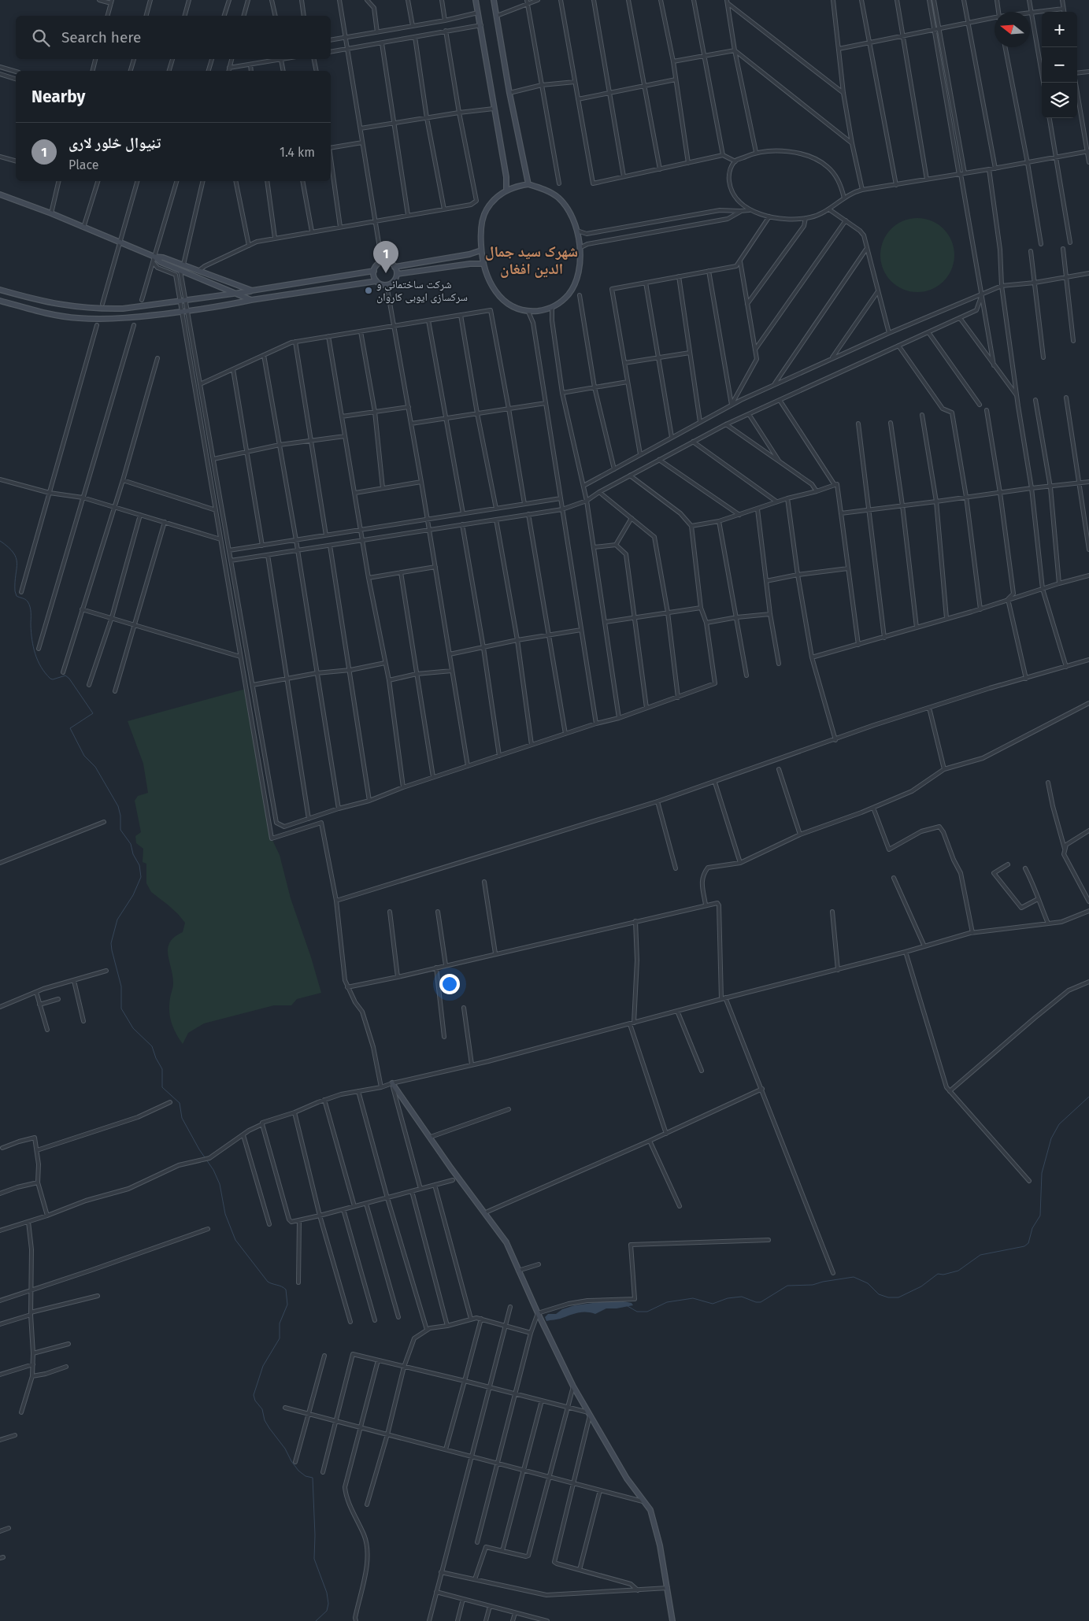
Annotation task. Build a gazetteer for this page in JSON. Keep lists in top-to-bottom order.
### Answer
{
  "districts": ["شهرک سید جمال الدین افغان"],
  "places": ["شرکت ساختمانی و سرکسازی ایوبی کاروان"],
  "north": "left",
  "page": {
    "map_buttons": ["+", "−"],
    "search": "Search here",
    "heading": "Nearby",
    "list": [
      {
        "mark": "1",
        "name": "تڼیوال څلور لاری",
        "note": "Place",
        "value": "1.4 km"
      }
    ],
    "pins": "1"
  }
}
